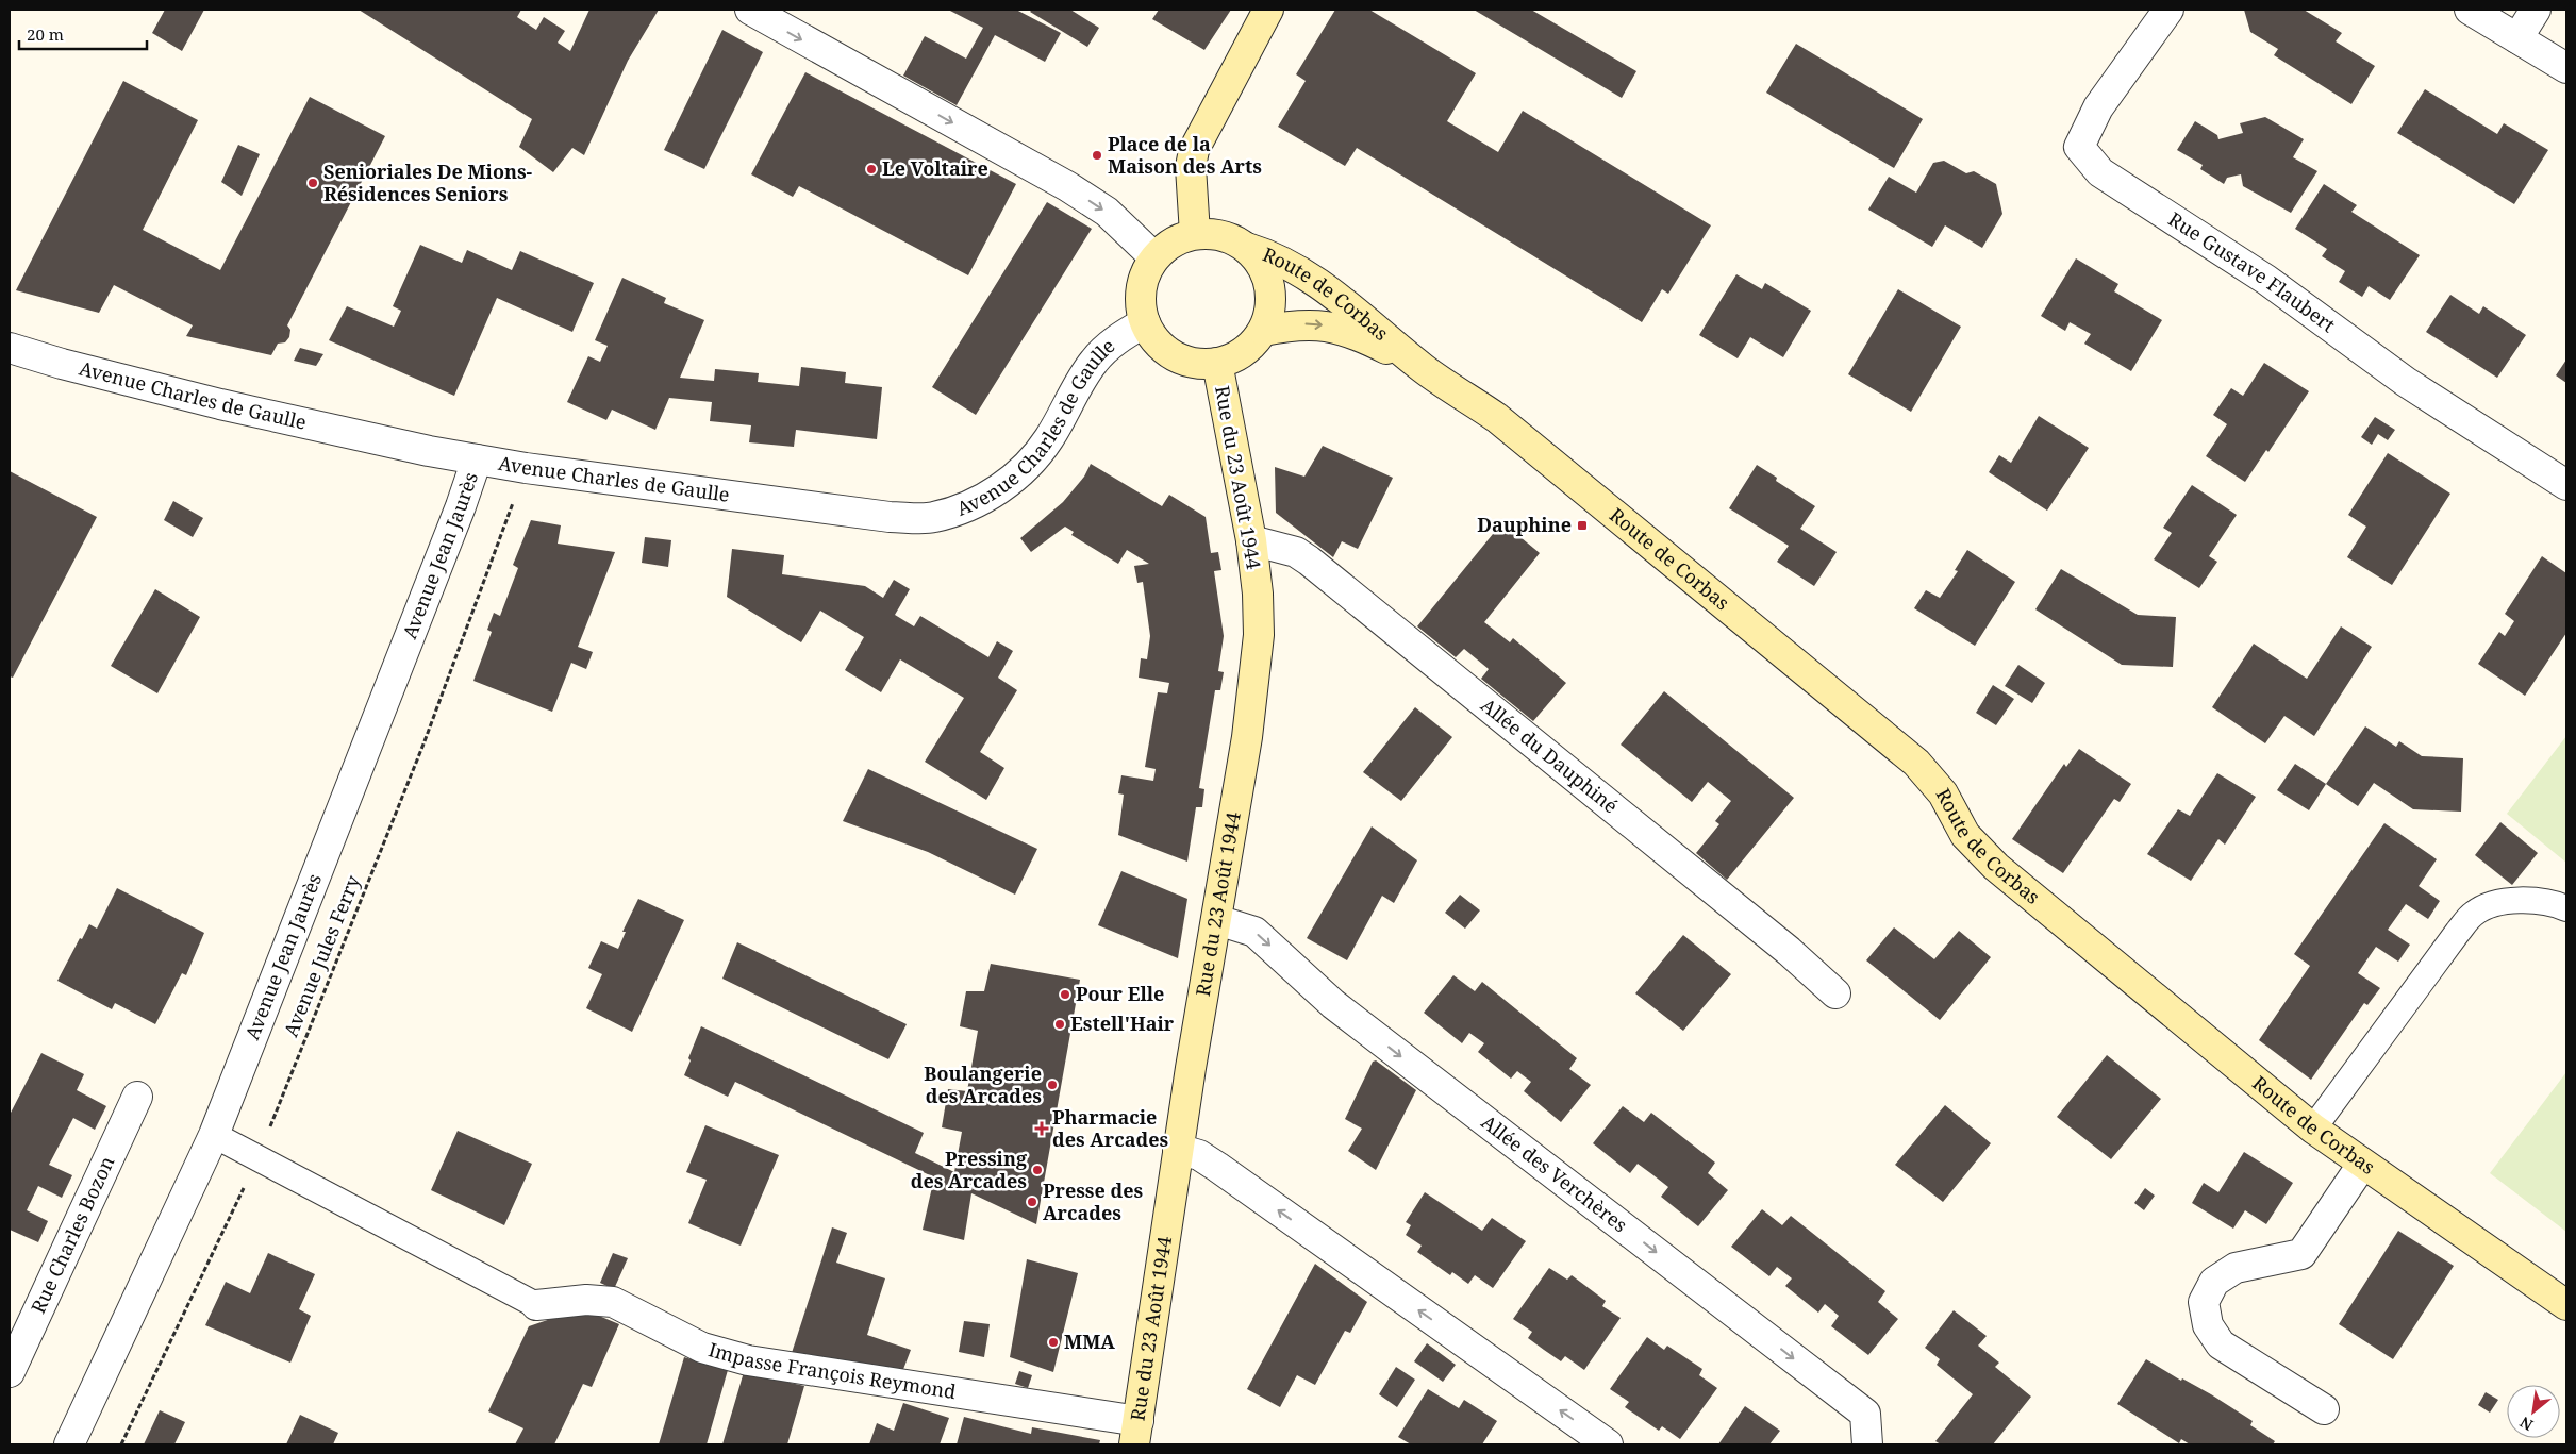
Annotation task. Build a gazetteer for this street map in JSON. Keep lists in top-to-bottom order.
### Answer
{
  "streets": {
    "street": [
      "Rue Gustave Flaubert",
      "Route de Corbas",
      "Avenue Charles de Gaulle",
      "Rue du 23 Août 1944",
      "Avenue Jean Jaurès",
      "Allée du Dauphiné",
      "Allée des Verchères",
      "Rue Charles Bozon",
      "Impasse François Reymond"
    ],
    "path": ["Avenue Jules Ferry"]
  },
  "crossings": [
    ["Route de Corbas", "Avenue Charles de Gaulle"],
    ["Route de Corbas", "Rue du 23 Août 1944"],
    ["Avenue Charles de Gaulle", "Rue du 23 Août 1944"],
    ["Avenue Charles de Gaulle", "Avenue Jean Jaurès"],
    ["Avenue Charles de Gaulle", "Avenue Jules Ferry"],
    ["Rue du 23 Août 1944", "Allée du Dauphiné"],
    ["Rue du 23 Août 1944", "Allée des Verchères"],
    ["Rue du 23 Août 1944", "Impasse François Reymond"]
  ],
  "places": {
    "other": [
      "Place de la Maison des Arts",
      "Le Voltaire",
      "Senioriales De Mions- Résidences Seniors",
      "Pour Elle",
      "Estell'Hair",
      "Boulangerie des Arcades",
      "Pressing des Arcades",
      "Presse des Arcades",
      "MMA"
    ],
    "transit": ["Dauphine"],
    "health": ["Pharmacie des Arcades"]
  },
  "scale_bar": "20 m",
  "north": "bottom left"
}
